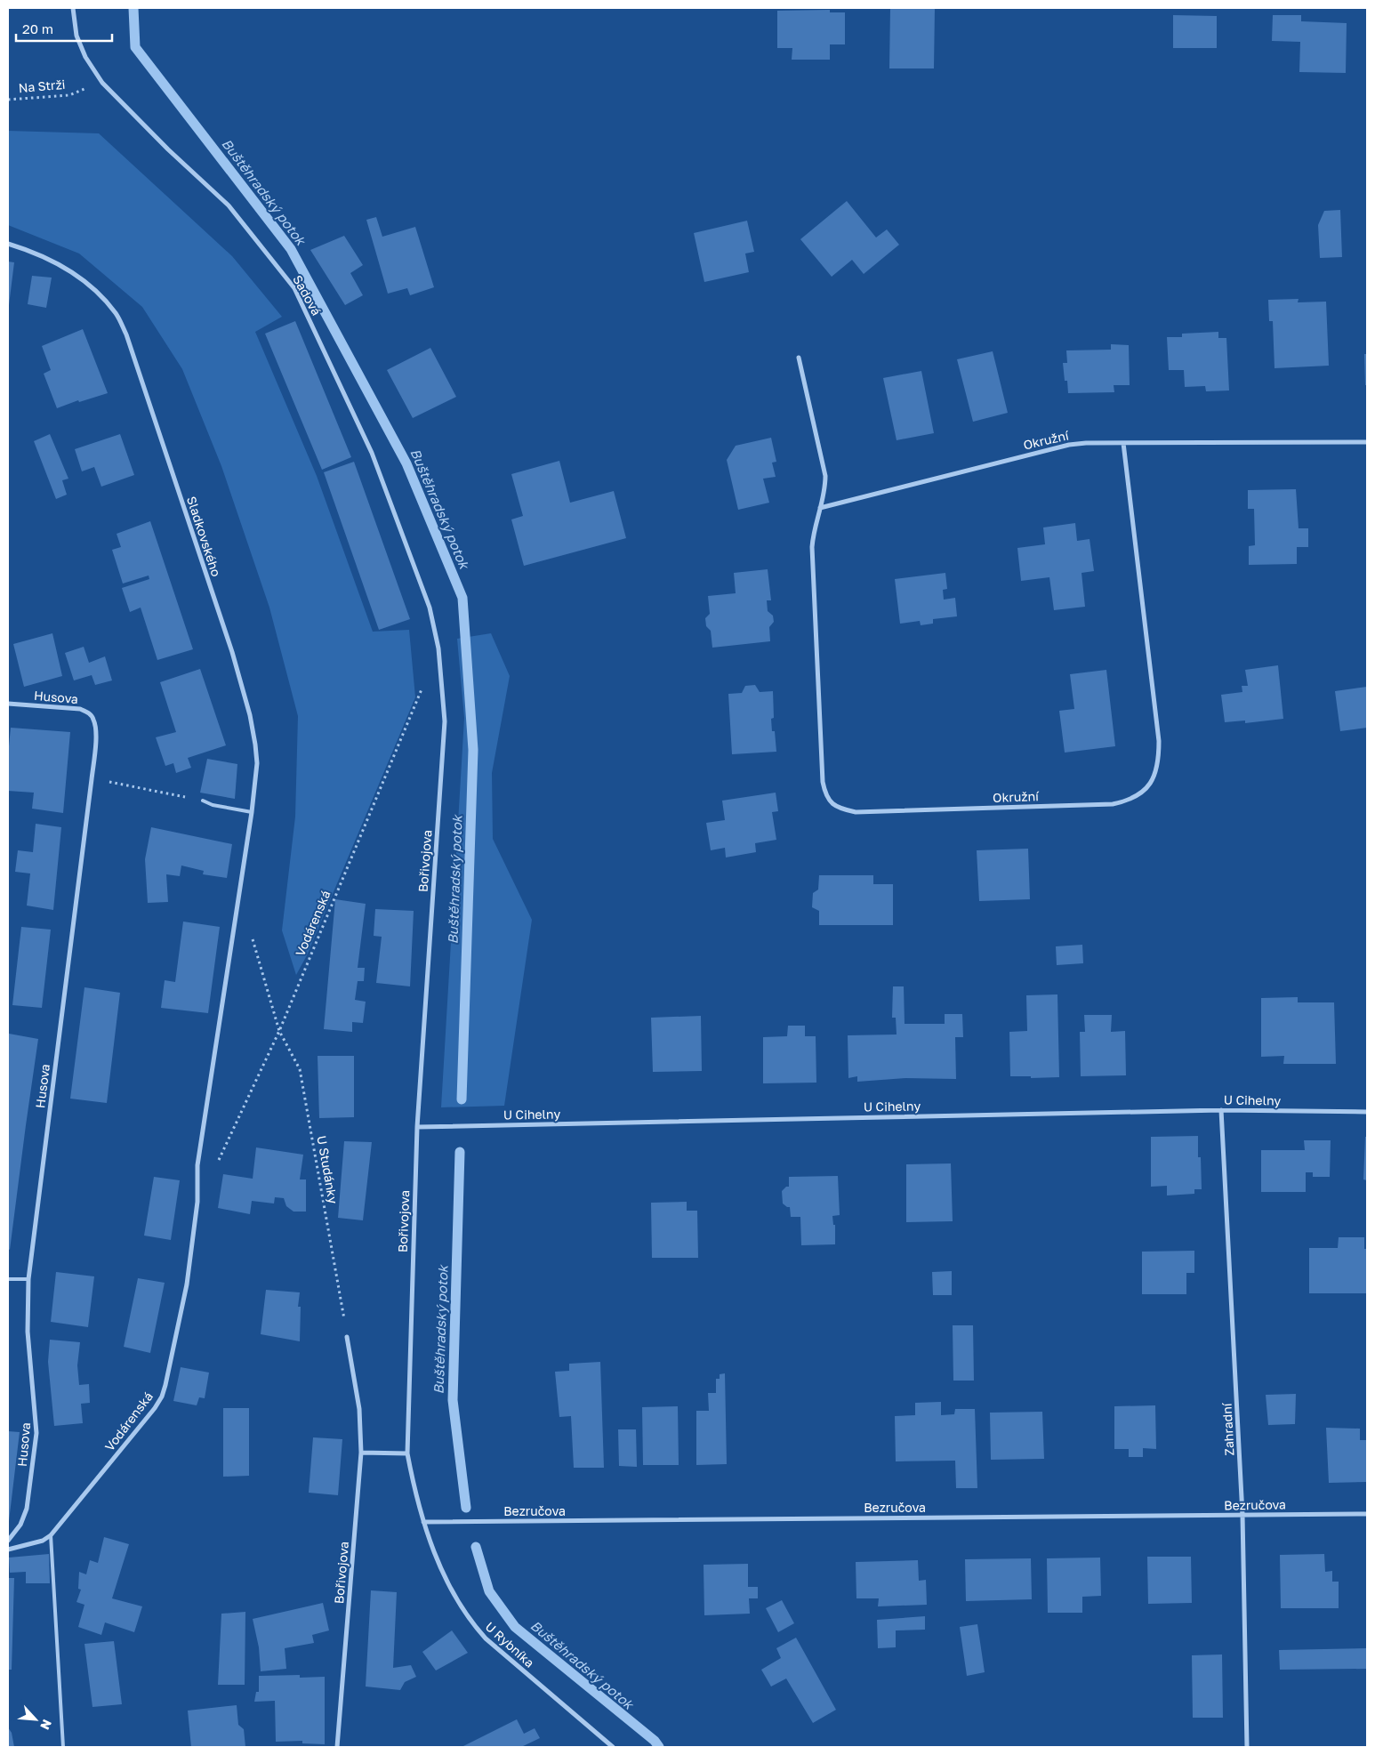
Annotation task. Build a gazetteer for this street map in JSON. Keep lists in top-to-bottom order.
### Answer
{
  "streets": {
    "street": [
      "Sadová",
      "Okružní",
      "Sladkovského",
      "Husova",
      "Bořivojova",
      "Vodárenská",
      "U Cihelny",
      "Zahradní",
      "Bezručova",
      "U Rybníka"
    ],
    "path": ["Na Strži", "U Studánky"]
  },
  "crossings": [
    ["Na Strži", "Sadová"],
    ["Sadová", "Bořivojova"],
    ["Sladkovského", "Vodárenská"],
    ["Bořivojova", "U Cihelny"],
    ["Bořivojova", "U Rybníka"],
    ["Vodárenská", "U Studánky"],
    ["U Cihelny", "Zahradní"],
    ["Zahradní", "Bezručova"],
    ["Bezručova", "U Rybníka"]
  ],
  "water": ["Buštěhradský potok"],
  "scale_bar": "20 m",
  "north": "bottom right"
}
